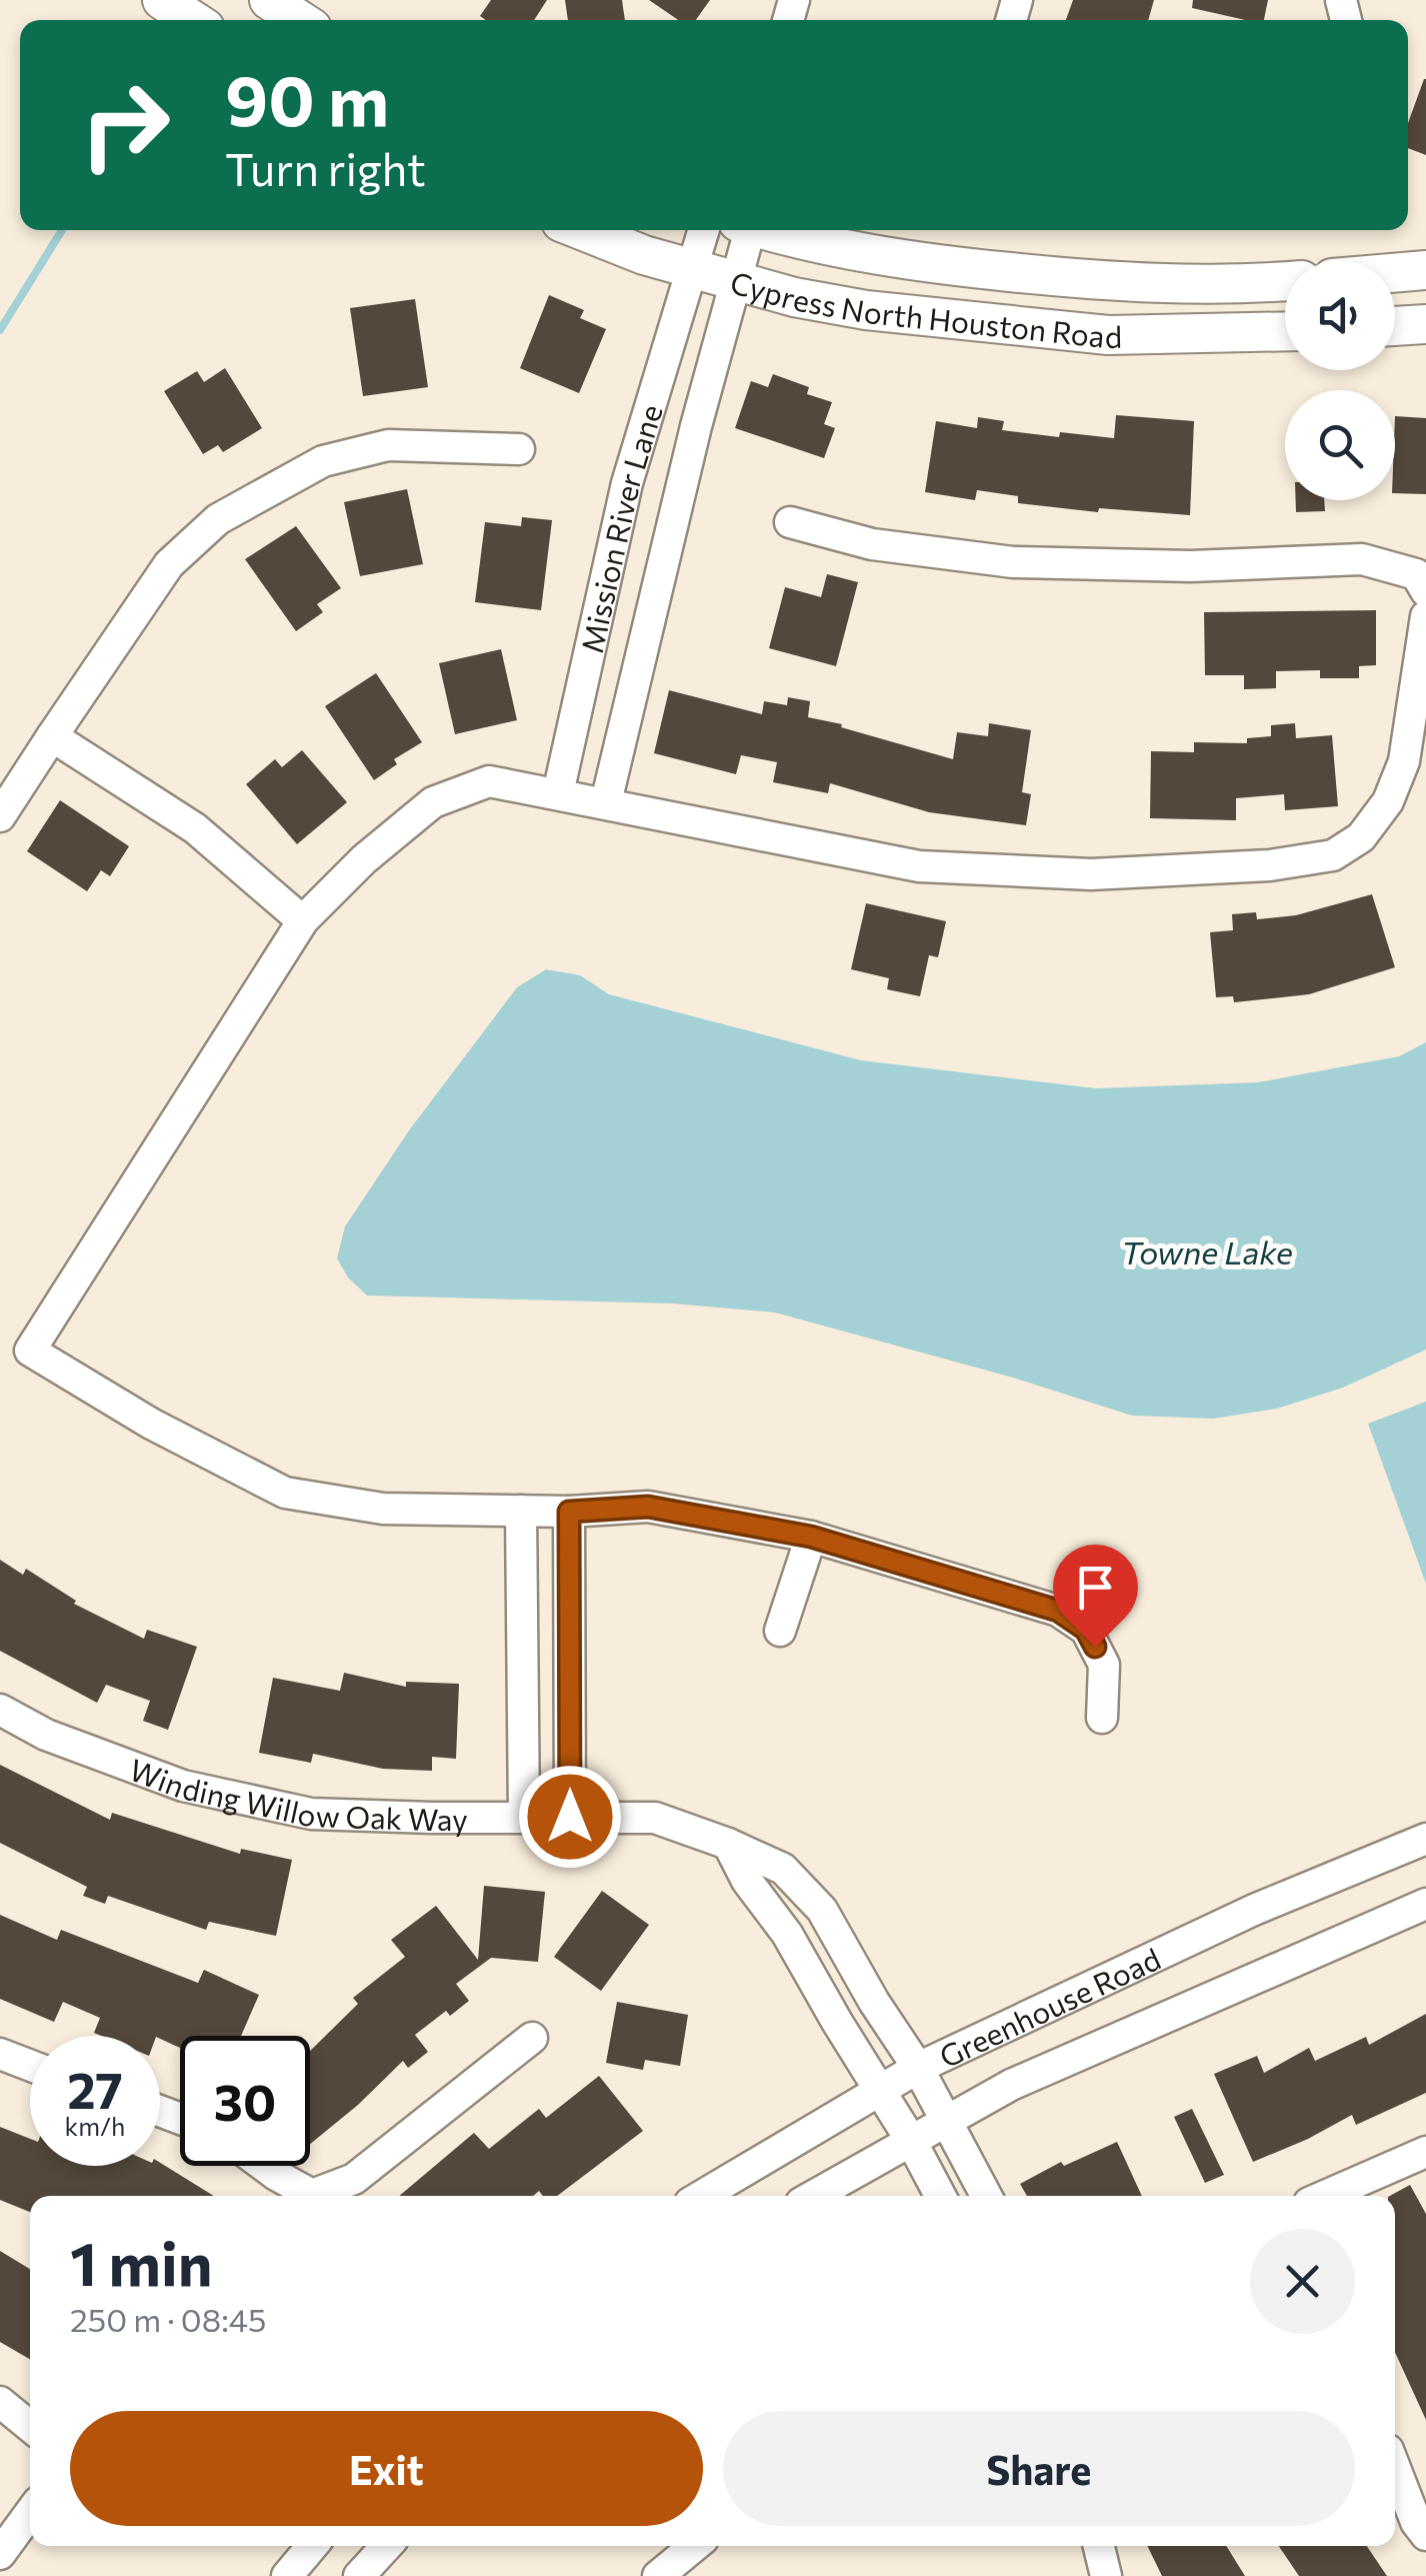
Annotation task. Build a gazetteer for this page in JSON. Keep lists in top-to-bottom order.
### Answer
{
  "streets": {
    "main road": ["Cypress North Houston Road"],
    "street": ["Mission River Lane", "Winding Willow Oak Way", "Greenhouse Road"]
  },
  "crossings": [
    ["Cypress North Houston Road", "Mission River Lane"],
    ["Winding Willow Oak Way", "Greenhouse Road"]
  ],
  "water": ["Towne Lake"],
  "page": {
    "turn": ["90 m", "Turn right"],
    "speed": "27 km/h",
    "limit": "30",
    "heading": ["1 min", "250 m · 08:45"],
    "buttons": ["Exit", "Share"]
  }
}
